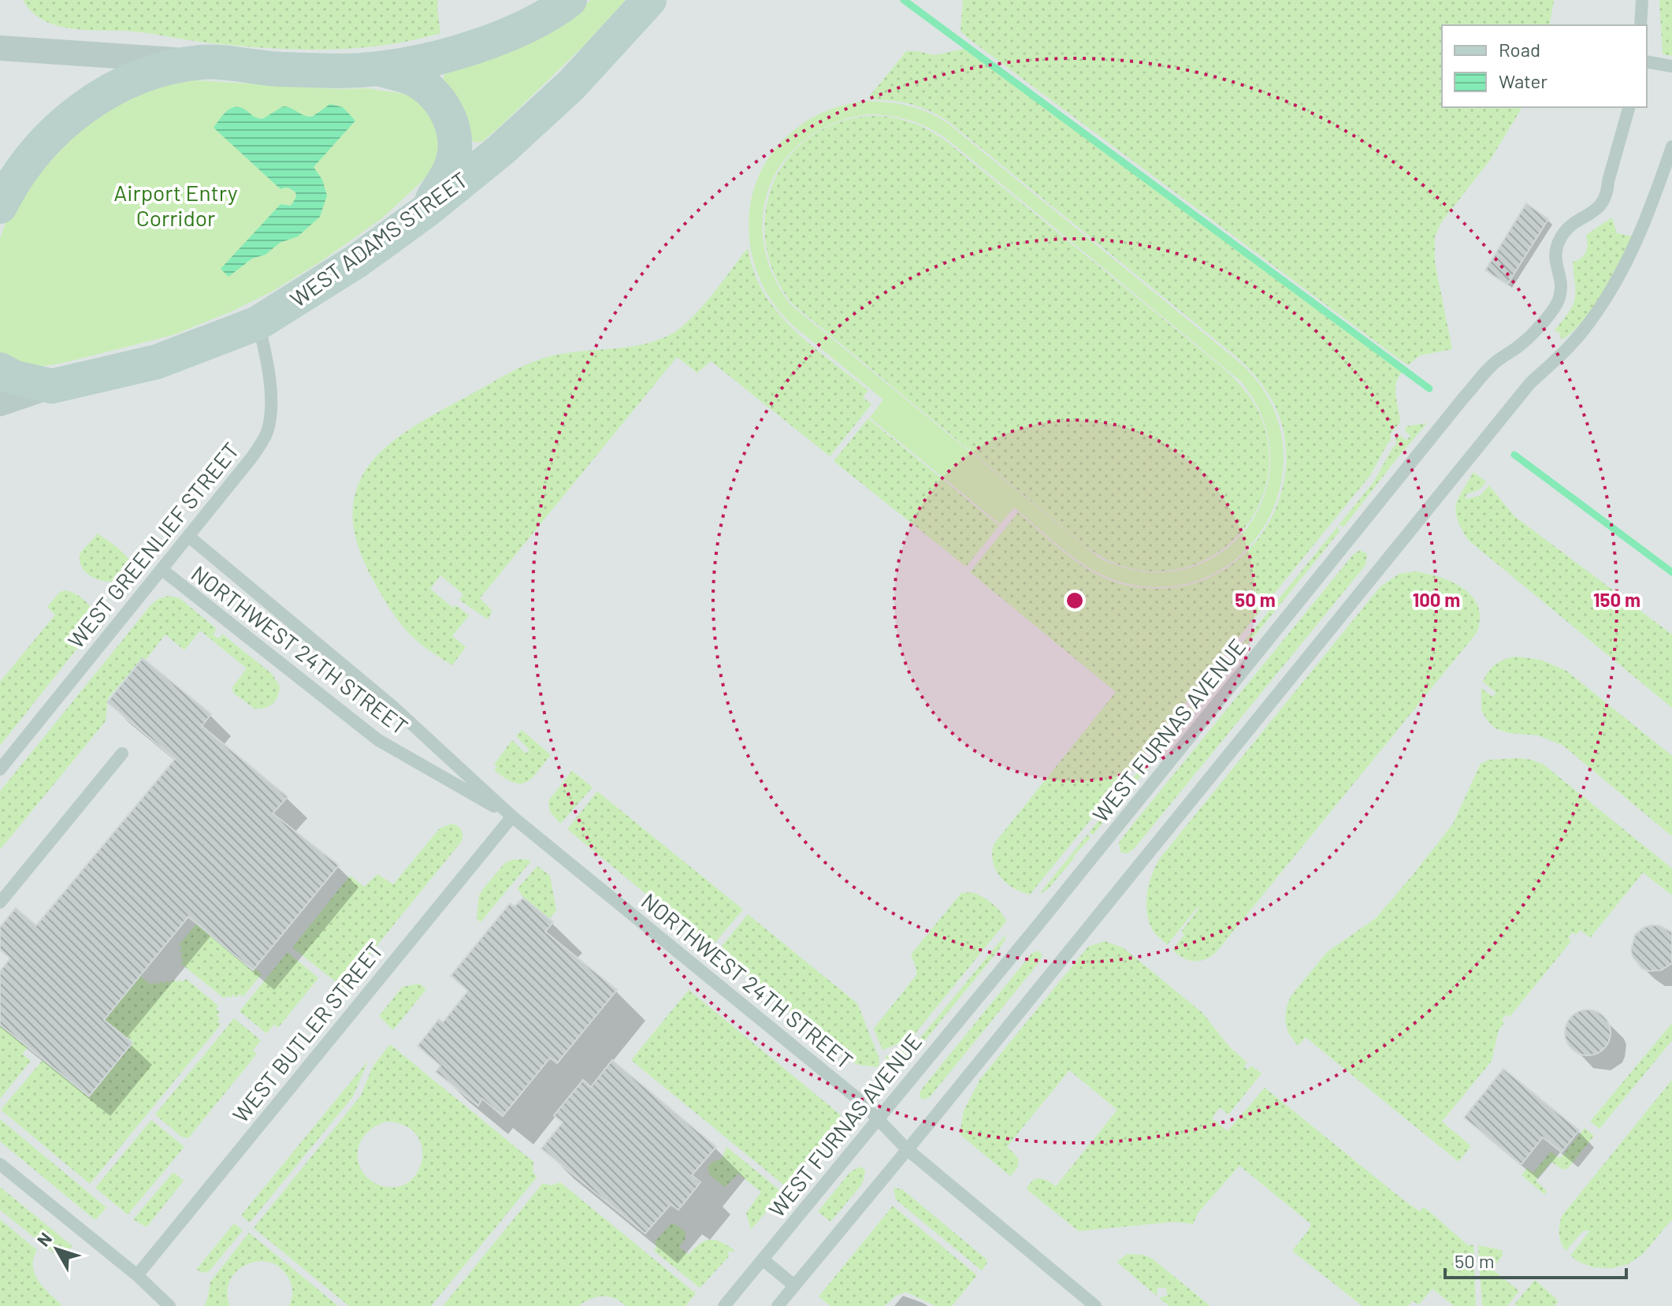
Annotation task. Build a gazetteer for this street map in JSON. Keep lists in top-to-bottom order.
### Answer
{
  "streets": {
    "main road": ["WEST ADAMS STREET"],
    "lane": [
      "WEST GREENLIEF STREET",
      "NORTHWEST 24TH STREET",
      "WEST FURNAS AVENUE",
      "WEST BUTLER STREET"
    ]
  },
  "crossings": [
    ["WEST ADAMS STREET", "WEST GREENLIEF STREET"],
    ["WEST GREENLIEF STREET", "NORTHWEST 24TH STREET"],
    ["NORTHWEST 24TH STREET", "WEST FURNAS AVENUE"],
    ["NORTHWEST 24TH STREET", "WEST BUTLER STREET"]
  ],
  "parks": ["Airport Entry Corridor"],
  "legend": ["Road", "Water"],
  "scale_bar": "50 m",
  "north": "top left",
  "rings": ["50 m", "100 m", "150 m"]
}
